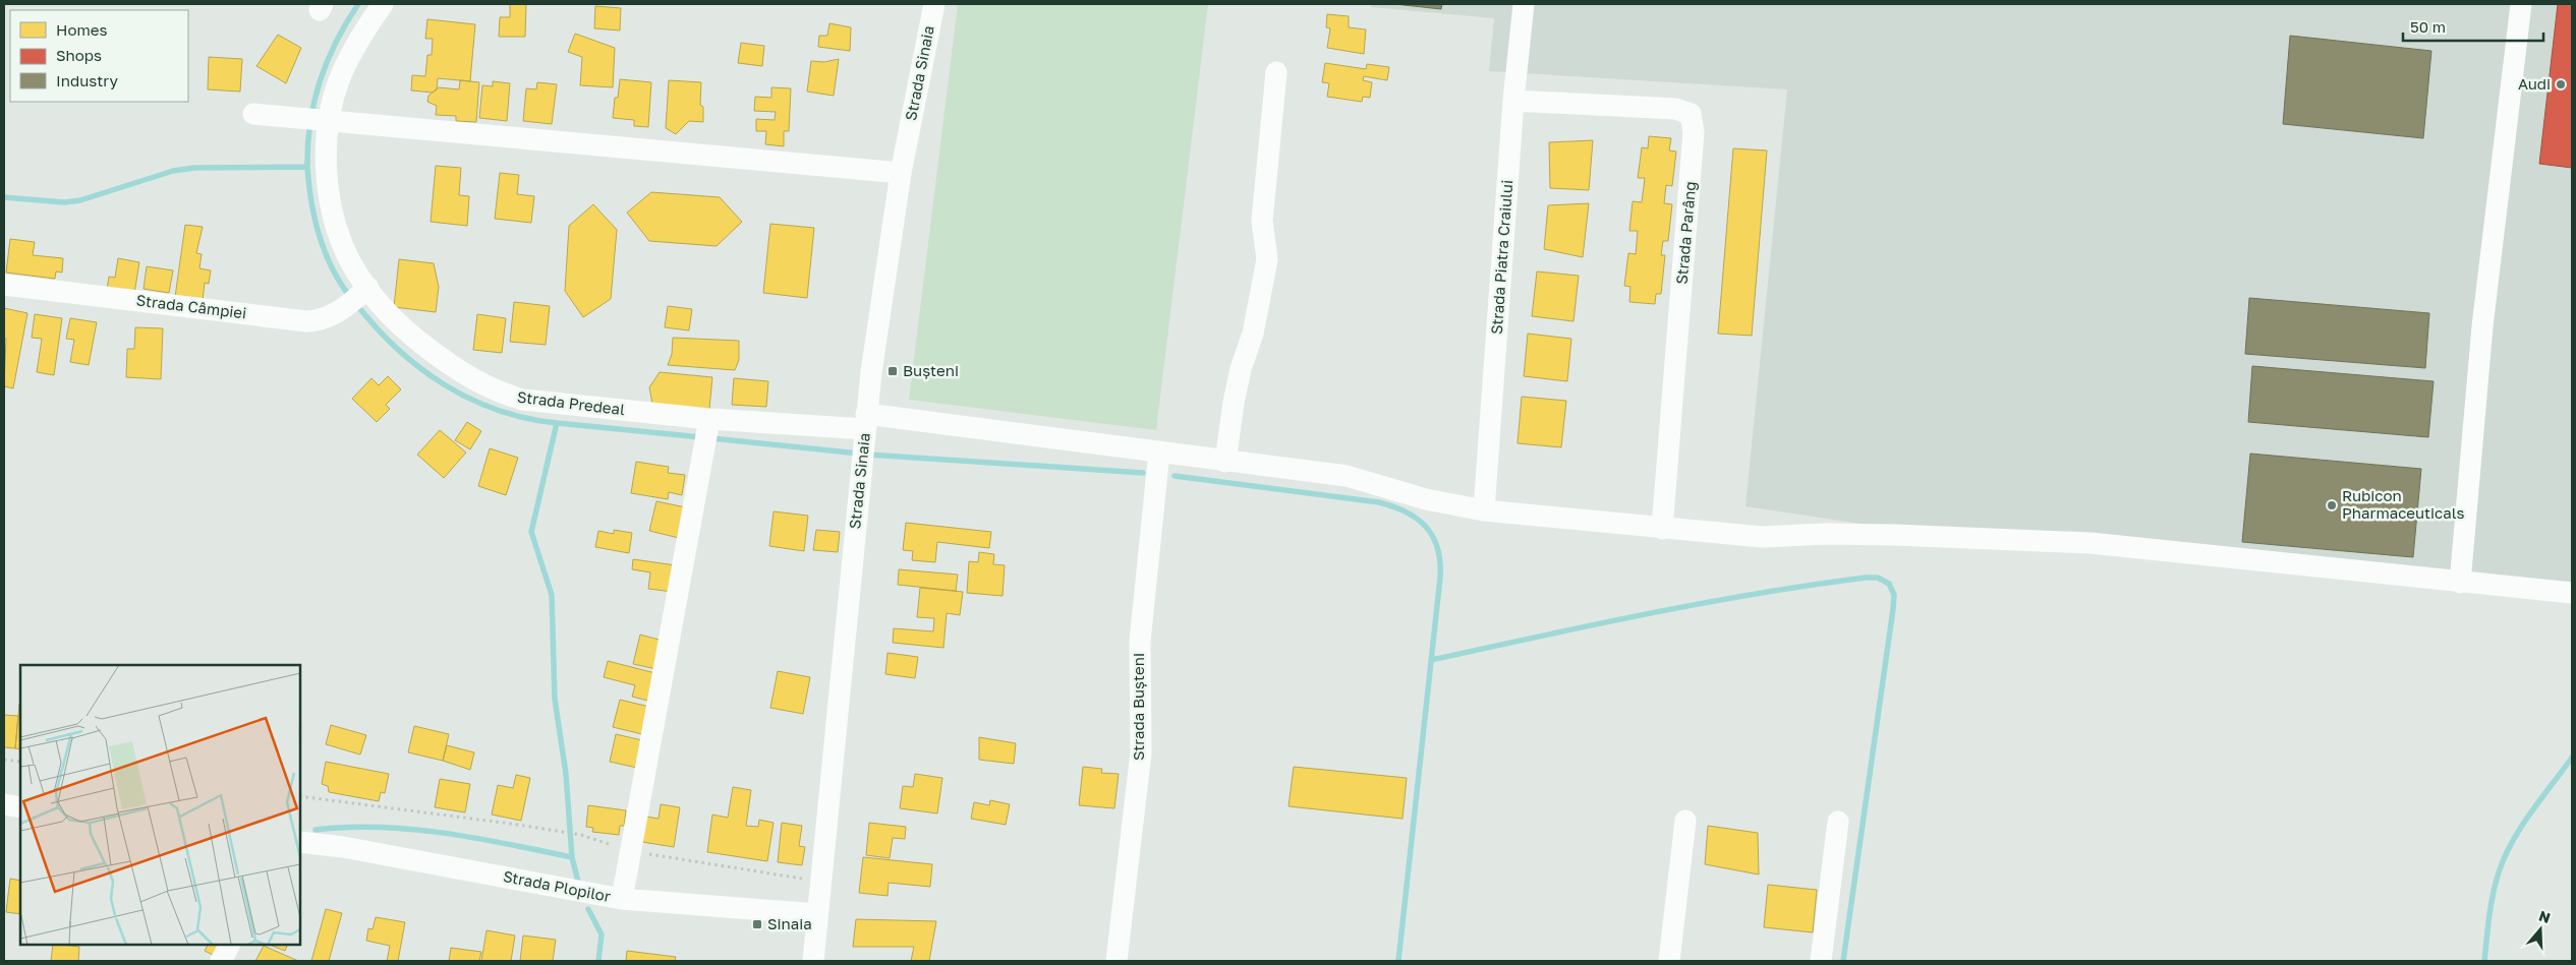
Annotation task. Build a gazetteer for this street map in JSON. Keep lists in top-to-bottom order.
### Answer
{
  "streets": {
    "street": [
      "Strada Sinaia",
      "Strada Parâng",
      "Strada Piatra Craiului",
      "Strada Câmpiei",
      "Strada Predeal",
      "Strada Bușteni",
      "Strada Plopilor"
    ]
  },
  "crossings": [
    ["Strada Sinaia", "Strada Predeal"],
    ["Strada Sinaia", "Strada Plopilor"],
    ["Strada Parâng", "Strada Piatra Craiului"],
    ["Strada Parâng", "Strada Predeal"],
    ["Strada Piatra Craiului", "Strada Predeal"],
    ["Strada Câmpiei", "Strada Predeal"],
    ["Strada Predeal", "Strada Bușteni"]
  ],
  "places": {
    "other": ["Audi", "Rubicon Pharmaceuticals"],
    "transit": ["Bușteni", "Sinaia"]
  },
  "legend": ["Homes", "Shops", "Industry"],
  "scale_bar": "50 m",
  "north": "top"
}
